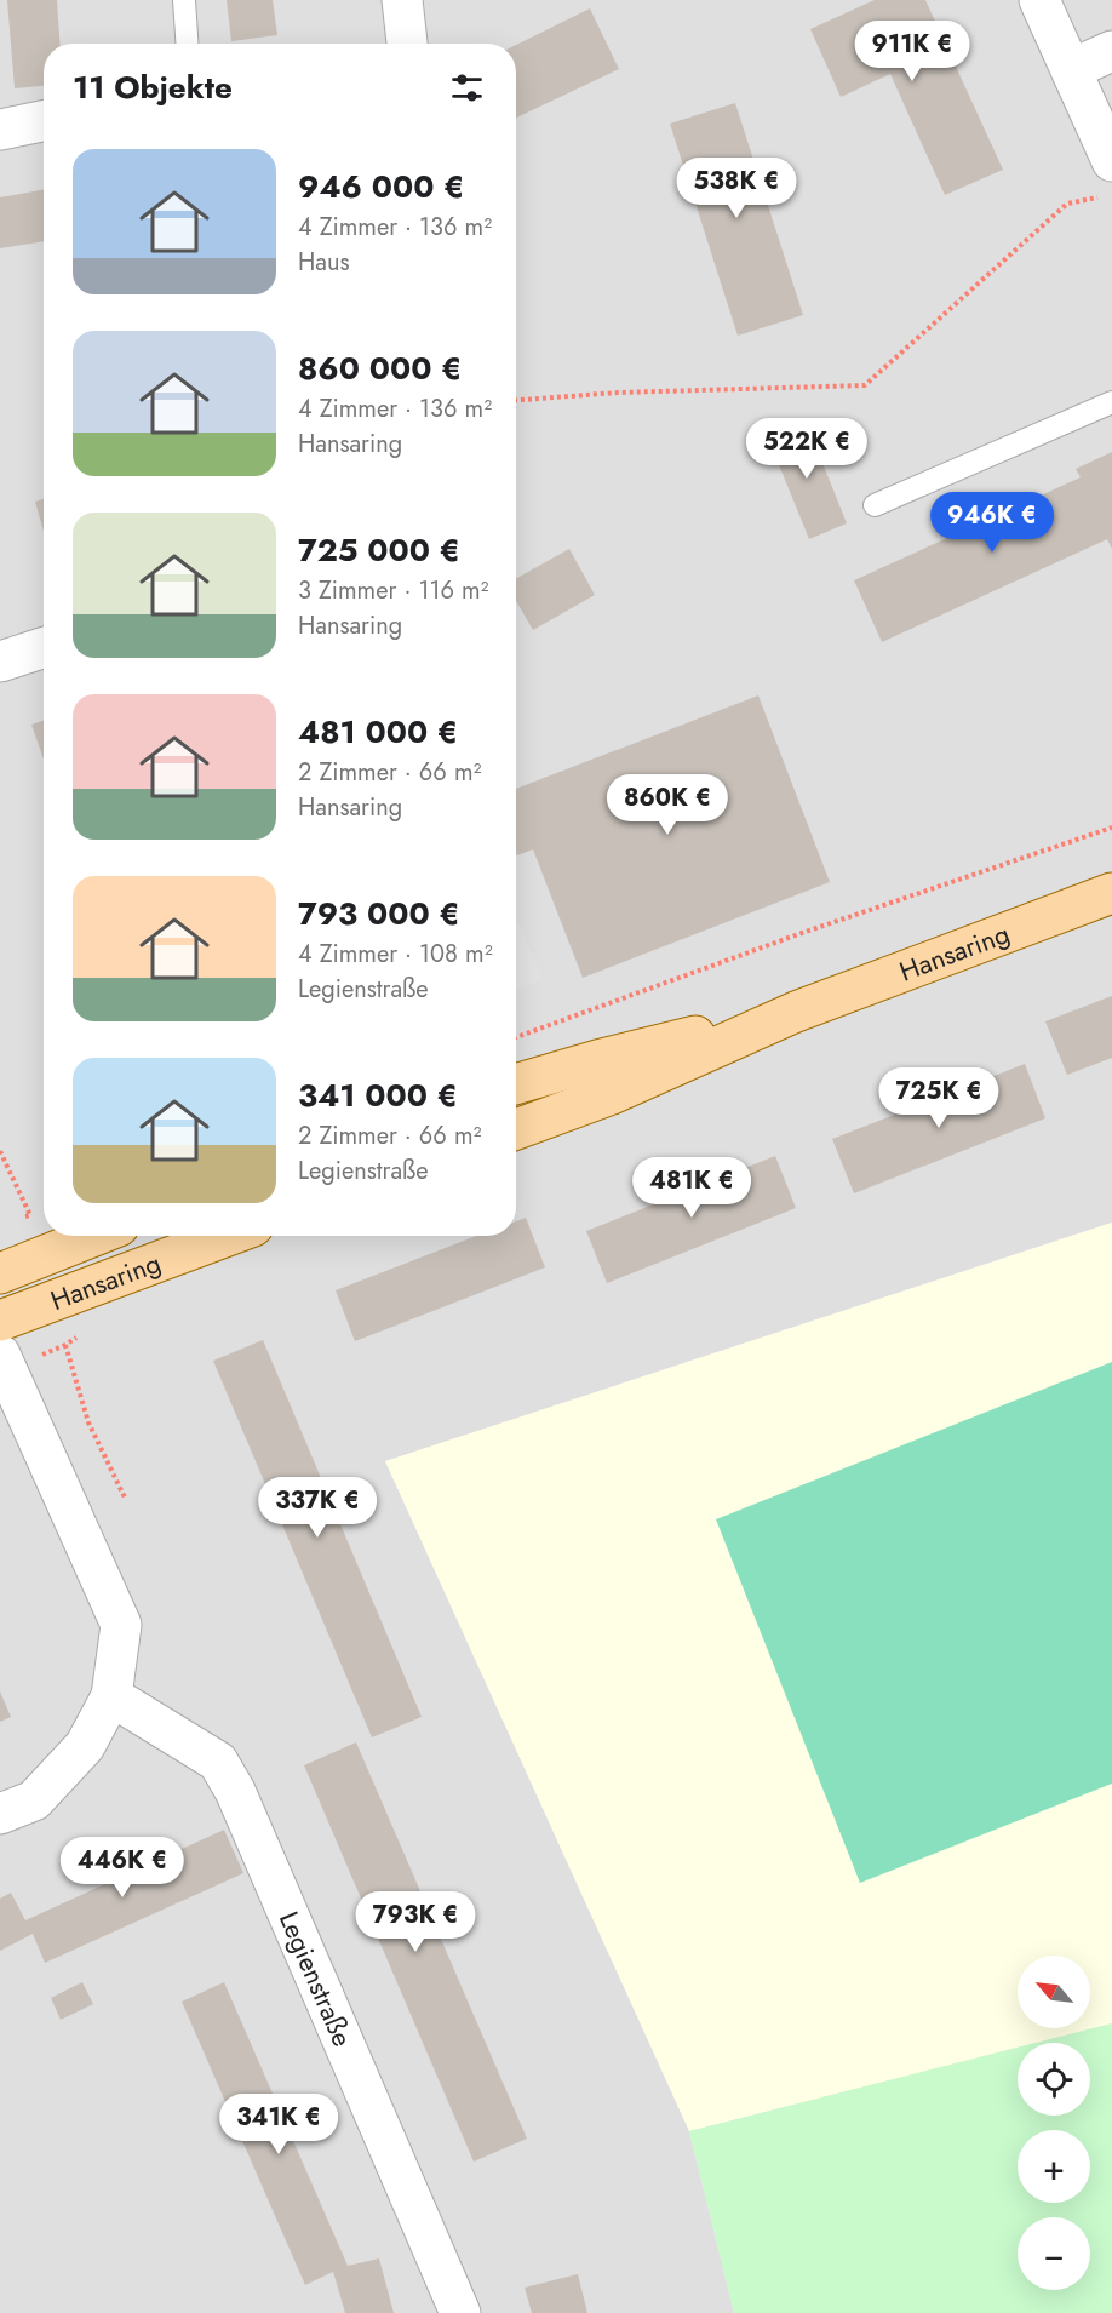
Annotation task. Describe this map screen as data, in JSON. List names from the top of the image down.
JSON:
{
  "streets": {
    "main road": ["Hansaring"],
    "street": ["Legienstraße"]
  },
  "north": "top left",
  "page": {
    "price": [
      "911K €",
      "538K €",
      "522K €",
      "946K €",
      "860K €",
      "725K €",
      "481K €",
      "337K €",
      "446K €",
      "793K €",
      "341K €"
    ],
    "heading": "11 Objekte",
    "list": [
      {
        "name": "946 000 €",
        "note": "4 Zimmer · 136 m² · Haus"
      },
      {
        "name": "860 000 €",
        "note": "4 Zimmer · 136 m² · Hansaring"
      },
      {
        "name": "725 000 €",
        "note": "3 Zimmer · 116 m² · Hansaring"
      },
      {
        "name": "481 000 €",
        "note": "2 Zimmer · 66 m² · Hansaring"
      },
      {
        "name": "793 000 €",
        "note": "4 Zimmer · 108 m² · Legienstraße"
      },
      {
        "name": "341 000 €",
        "note": "2 Zimmer · 66 m² · Legienstraße"
      }
    ],
    "map_buttons": ["+", "−"]
  }
}
